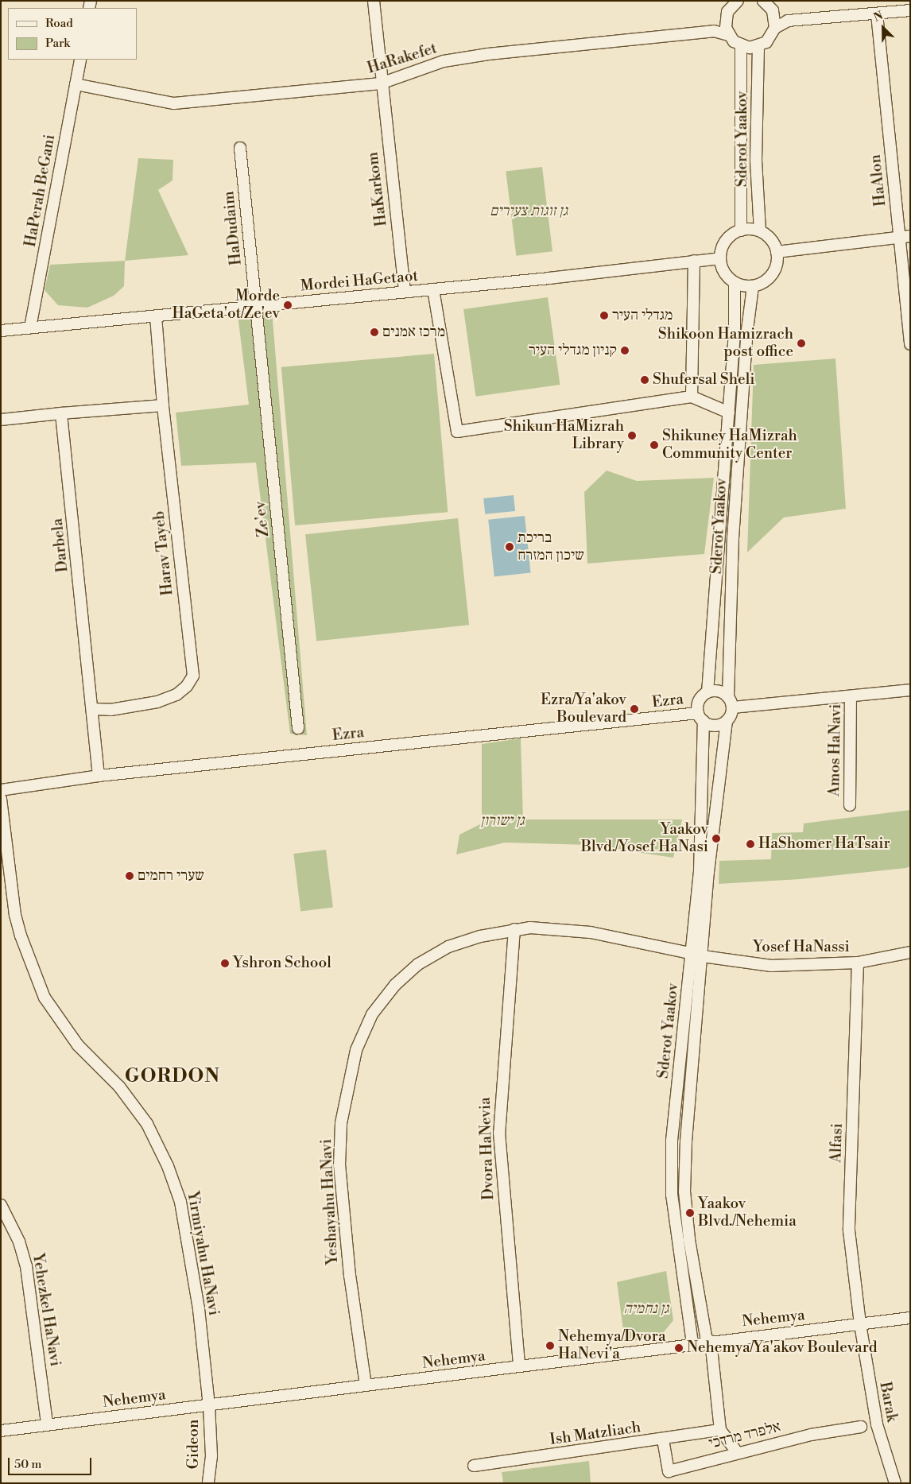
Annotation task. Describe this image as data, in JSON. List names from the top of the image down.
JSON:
{
  "streets": {
    "street": [
      "HaRakefet",
      "Sderot Yaakov",
      "HaAlon",
      "HaKarkom",
      "HaPerah BeGani",
      "HaDudaim",
      "Mordei HaGetaot",
      "Ze'ev",
      "Darbela",
      "Harav Tayeb",
      "Ezra",
      "Amos HaNavi",
      "Yosef HaNassi",
      "Alfasi",
      "Dvora HaNevia",
      "Yeshayahu HaNavi",
      "Yirmiyahu HaNavi",
      "Yehezkel HaNavi",
      "Nehemya",
      "Barak",
      "Ish Matzliach",
      "אלפרד מרדכי",
      "Gideon"
    ]
  },
  "crossings": [
    ["HaRakefet", "HaKarkom"],
    ["HaRakefet", "HaPerah BeGani"],
    ["Sderot Yaakov", "Mordei HaGetaot"],
    ["Sderot Yaakov", "Ezra"],
    ["Sderot Yaakov", "Yosef HaNassi"],
    ["Sderot Yaakov", "Yeshayahu HaNavi"],
    ["Sderot Yaakov", "Nehemya"],
    ["Sderot Yaakov", "Ish Matzliach"],
    ["HaKarkom", "Mordei HaGetaot"],
    ["HaPerah BeGani", "Mordei HaGetaot"],
    ["HaDudaim", "Mordei HaGetaot"],
    ["HaDudaim", "Ze'ev"],
    ["Mordei HaGetaot", "Ze'ev"],
    ["Mordei HaGetaot", "Harav Tayeb"],
    ["Darbela", "Harav Tayeb"],
    ["Darbela", "Ezra"],
    ["Yosef HaNassi", "Alfasi"],
    ["Yosef HaNassi", "Yeshayahu HaNavi"],
    ["Alfasi", "Nehemya"],
    ["Alfasi", "Barak"],
    ["Dvora HaNevia", "Yeshayahu HaNavi"],
    ["Dvora HaNevia", "Nehemya"],
    ["Yeshayahu HaNavi", "Nehemya"],
    ["Yirmiyahu HaNavi", "Nehemya"],
    ["Yirmiyahu HaNavi", "Gideon"],
    ["Yehezkel HaNavi", "Nehemya"],
    ["Nehemya", "Barak"],
    ["Nehemya", "Gideon"],
    ["Ish Matzliach", "אלפרד מרדכי"]
  ],
  "districts": ["GORDON"],
  "parks": ["גן זוגות צעירים", "גן ישורון", "גן נחמיה"],
  "places": [
    "Morde HaGeta'ot/Ze'ev",
    "מגדלי העיר",
    "מרכז אמנים",
    "Shikoon Hamizrach post office",
    "קניון מגדלי העיר",
    "Shufersal Sheli",
    "Shikun HaMizrah Library",
    "Shikuney HaMizrah Community Center",
    "בריכת שיכון המזרח",
    "Ezra/Ya'akov Boulevard",
    "Yaakov Blvd./Yosef HaNasi",
    "HaShomer HaTsair",
    "שערי רחמים",
    "Yshron School",
    "Yaakov Blvd./Nehemia",
    "Nehemya/Dvora HaNevi'a",
    "Nehemya/Ya'akov Boulevard"
  ],
  "legend": ["Road", "Park"],
  "scale_bar": "50 m",
  "north": "top left"
}
